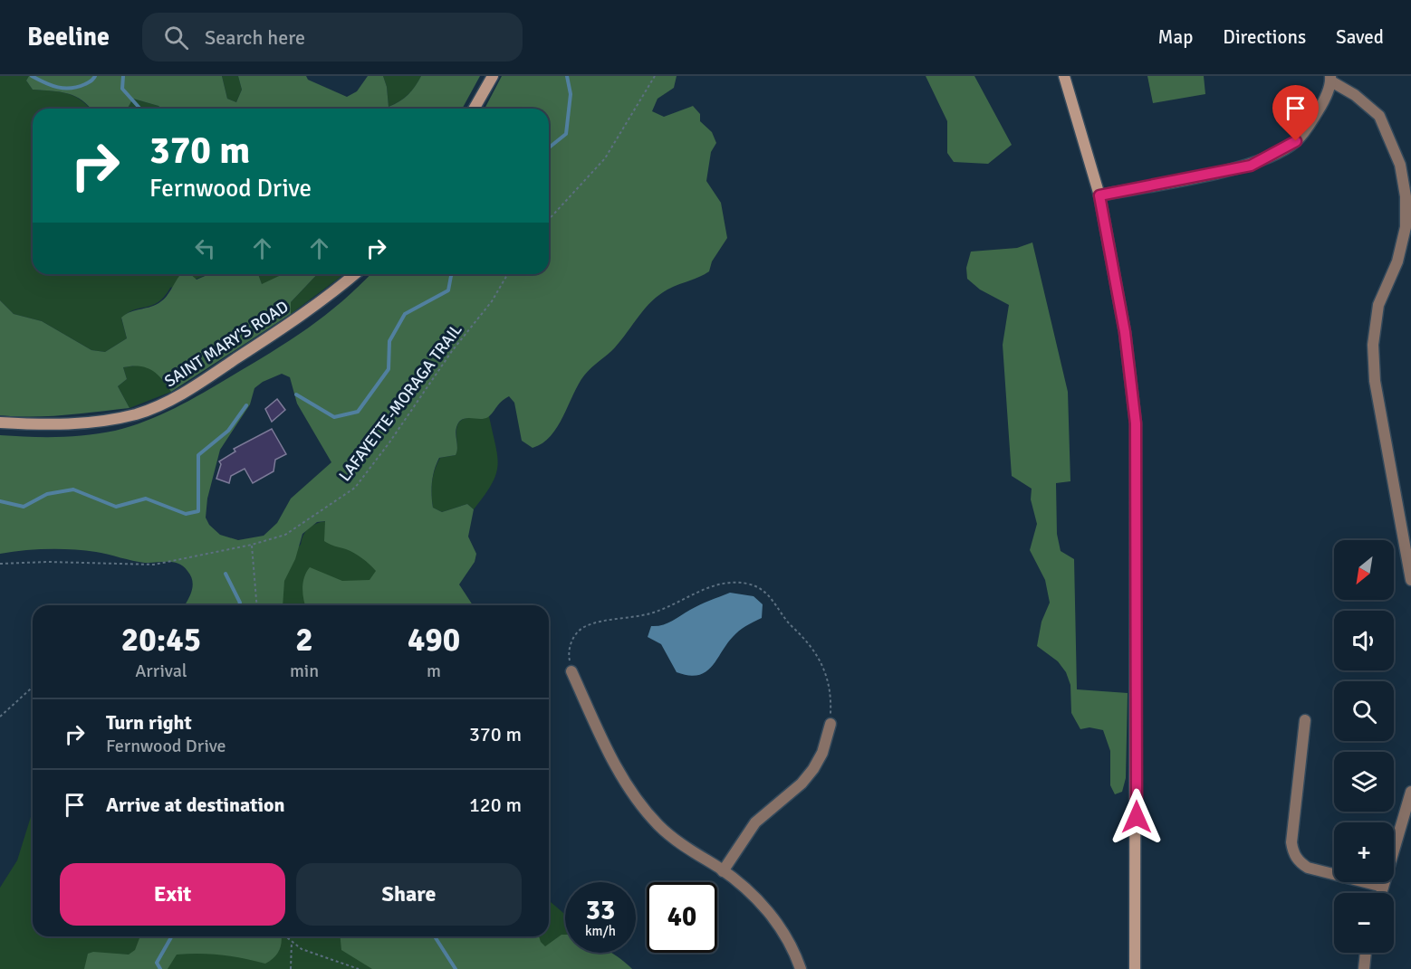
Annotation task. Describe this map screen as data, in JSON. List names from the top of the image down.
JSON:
{
  "streets": {
    "street": ["SAINT MARY'S ROAD"],
    "path": ["LAFAYETTE-MORAGA TRAIL"]
  },
  "north": "bottom left",
  "page": {
    "header": "Beeline",
    "search": "Search here",
    "nav": ["Map", "Directions", "Saved"],
    "turn": ["370 m", "Fernwood Drive"],
    "map_buttons": ["+", "−"],
    "eta": [
      "20:45",
      "Arrival",
      "2",
      "min",
      "490",
      "m"
    ],
    "list": [
      {
        "name": "Turn right",
        "note": "Fernwood Drive",
        "value": "370 m"
      },
      {
        "name": "Arrive at destination",
        "value": "120 m"
      }
    ],
    "buttons": ["Exit", "Share"],
    "speed": "33 km/h",
    "limit": "40"
  }
}
